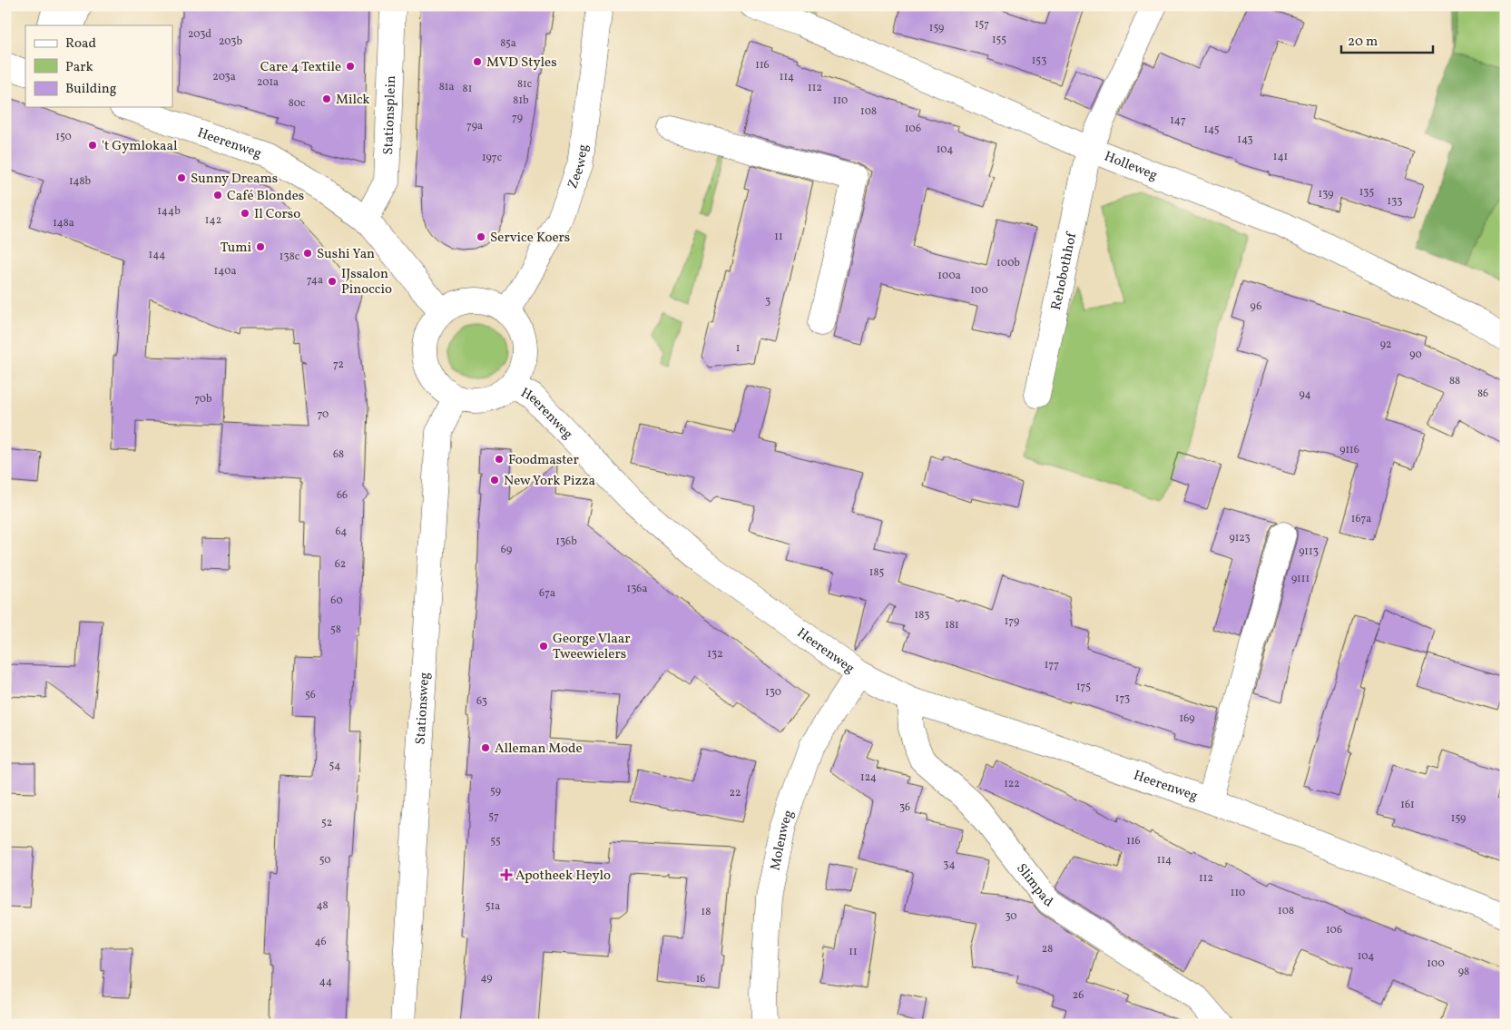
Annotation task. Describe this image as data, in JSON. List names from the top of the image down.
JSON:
{
  "streets": {
    "street": [
      "Stationsplein",
      "Heerenweg",
      "Holleweg",
      "Zeeweg",
      "Rehobothhof",
      "Stationsweg",
      "Molenweg",
      "Slimpad"
    ]
  },
  "crossings": [
    ["Stationsplein", "Heerenweg"],
    ["Heerenweg", "Zeeweg"],
    ["Heerenweg", "Stationsweg"],
    ["Heerenweg", "Molenweg"],
    ["Heerenweg", "Slimpad"],
    ["Holleweg", "Rehobothhof"],
    ["Zeeweg", "Stationsweg"]
  ],
  "places": {
    "other": [
      "MVD Styles",
      "Care 4 Textile",
      "Milck",
      "'t Gymlokaal",
      "Sunny Dreams",
      "Café Blondes",
      "Il Corso",
      "Service Koers",
      "Tumi",
      "Sushi Yan",
      "IJssalon Pinoccio",
      "Foodmaster",
      "New York Pizza",
      "George Vlaar Tweewielers",
      "Alleman Mode"
    ],
    "health": ["Apotheek Heylo"]
  },
  "house_numbers": [
    "157",
    "159",
    "203d",
    "155",
    "203b",
    "85a",
    "153",
    "116",
    "203a",
    "114",
    "201a",
    "81c",
    "81a",
    "112",
    "81",
    "81b",
    "110",
    "80c",
    "108",
    "79",
    "147",
    "79a",
    "106",
    "145",
    "150",
    "143",
    "104",
    "141",
    "197c",
    "148b",
    "135",
    "139",
    "133",
    "144b",
    "142",
    "148a",
    "11",
    "144",
    "138c",
    "100b",
    "140a",
    "100a",
    "74a",
    "100",
    "3",
    "96",
    "92",
    "1",
    "90",
    "72",
    "88",
    "86",
    "94",
    "70b",
    "70",
    "9116",
    "68",
    "66",
    "167a",
    "64",
    "9123",
    "136b",
    "69",
    "9113",
    "62",
    "185",
    "9111",
    "136a",
    "67a",
    "60",
    "183",
    "179",
    "181",
    "58",
    "132",
    "177",
    "175",
    "130",
    "56",
    "173",
    "63",
    "169",
    "54",
    "124",
    "122",
    "59",
    "22",
    "161",
    "36",
    "57",
    "159",
    "52",
    "55",
    "116",
    "50",
    "114",
    "34",
    "112",
    "110",
    "48",
    "51a",
    "108",
    "18",
    "30",
    "106",
    "46",
    "28",
    "11",
    "104",
    "100",
    "98",
    "49",
    "16",
    "44",
    "26"
  ],
  "legend": ["Road", "Park", "Building"],
  "scale_bar": "20 m"
}
